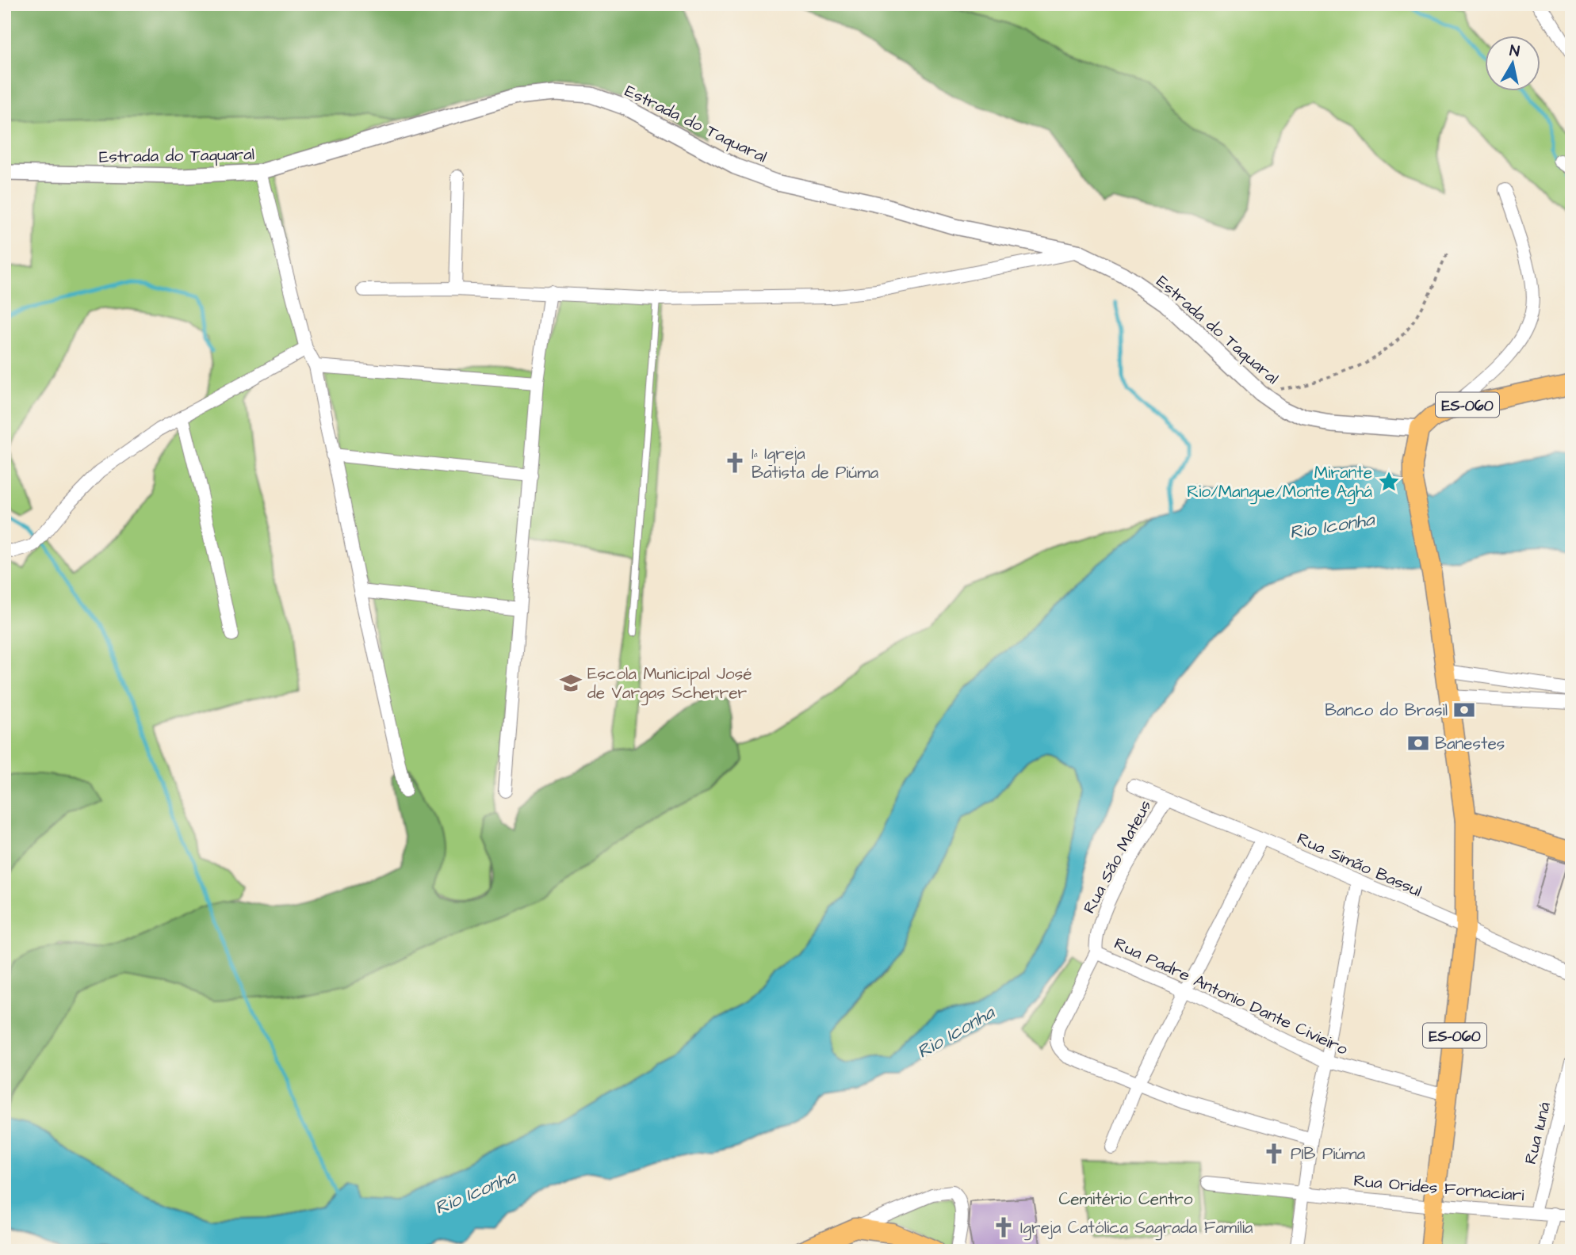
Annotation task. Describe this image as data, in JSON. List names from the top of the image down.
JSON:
{
  "streets": {
    "main road": ["ES-060"],
    "street": [
      "Estrada do Taquaral",
      "Rua São Mateus",
      "Rua Simão Bassul",
      "Rua Padre Antonio Dante Civieiro",
      "Rua Iuná",
      "Rua Orides Fornaciari"
    ]
  },
  "crossings": [
    ["Estrada do Taquaral", "ES-060"],
    ["ES-060", "Rua Simão Bassul"],
    ["ES-060", "Rua Padre Antonio Dante Civieiro"],
    ["ES-060", "Rua Orides Fornaciari"],
    ["Rua São Mateus", "Rua Simão Bassul"],
    ["Rua São Mateus", "Rua Padre Antonio Dante Civieiro"],
    ["Rua Iuná", "Rua Orides Fornaciari"]
  ],
  "water": ["Rio Iconha"],
  "parks": ["Cemitério Centro"],
  "places": {
    "church": ["1ª Igreja Batista de Piúma", "PIB Piúma", "Igreja Católica Sagrada Família"],
    "place": ["Mirante Rio/Mangue/Monte Aghá"],
    "school or university": ["Escola Municipal José de Vargas Scherrer"],
    "bank": ["Banco do Brasil", "Banestes"]
  },
  "north": "top"
}
